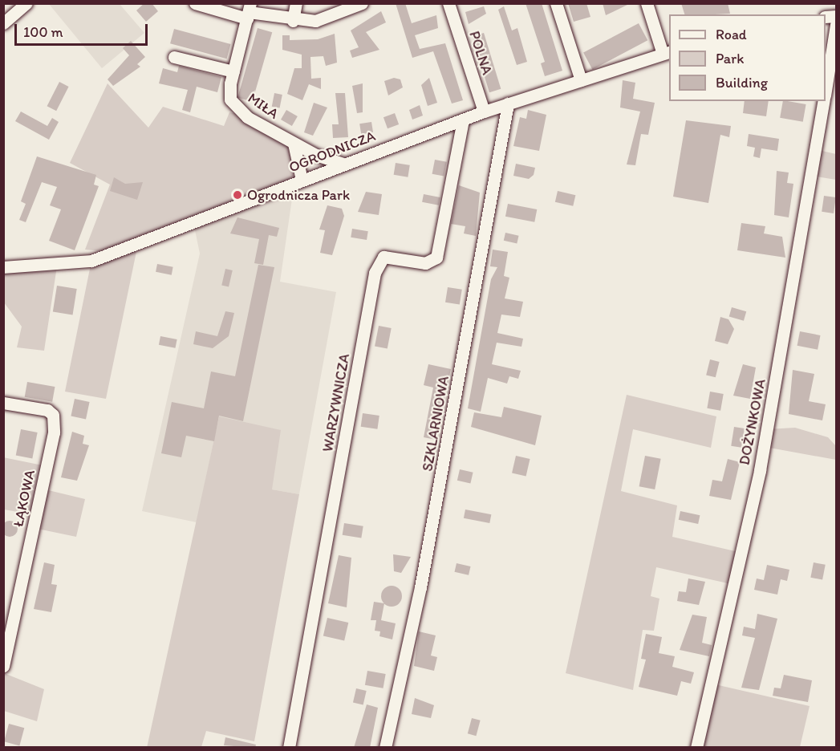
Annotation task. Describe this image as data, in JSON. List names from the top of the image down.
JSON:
{
  "streets": {
    "street": [
      "POLNA",
      "MIŁA",
      "OGRODNICZA",
      "WARZYWNICZA",
      "DOŻYNKOWA",
      "SZKLARNIOWA",
      "ŁĄKOWA"
    ]
  },
  "crossings": [
    ["POLNA", "OGRODNICZA"],
    ["MIŁA", "OGRODNICZA"],
    ["OGRODNICZA", "WARZYWNICZA"],
    ["OGRODNICZA", "SZKLARNIOWA"]
  ],
  "places": ["Ogrodnicza Park"],
  "legend": ["Road", "Park", "Building"],
  "scale_bar": "100 m"
}
